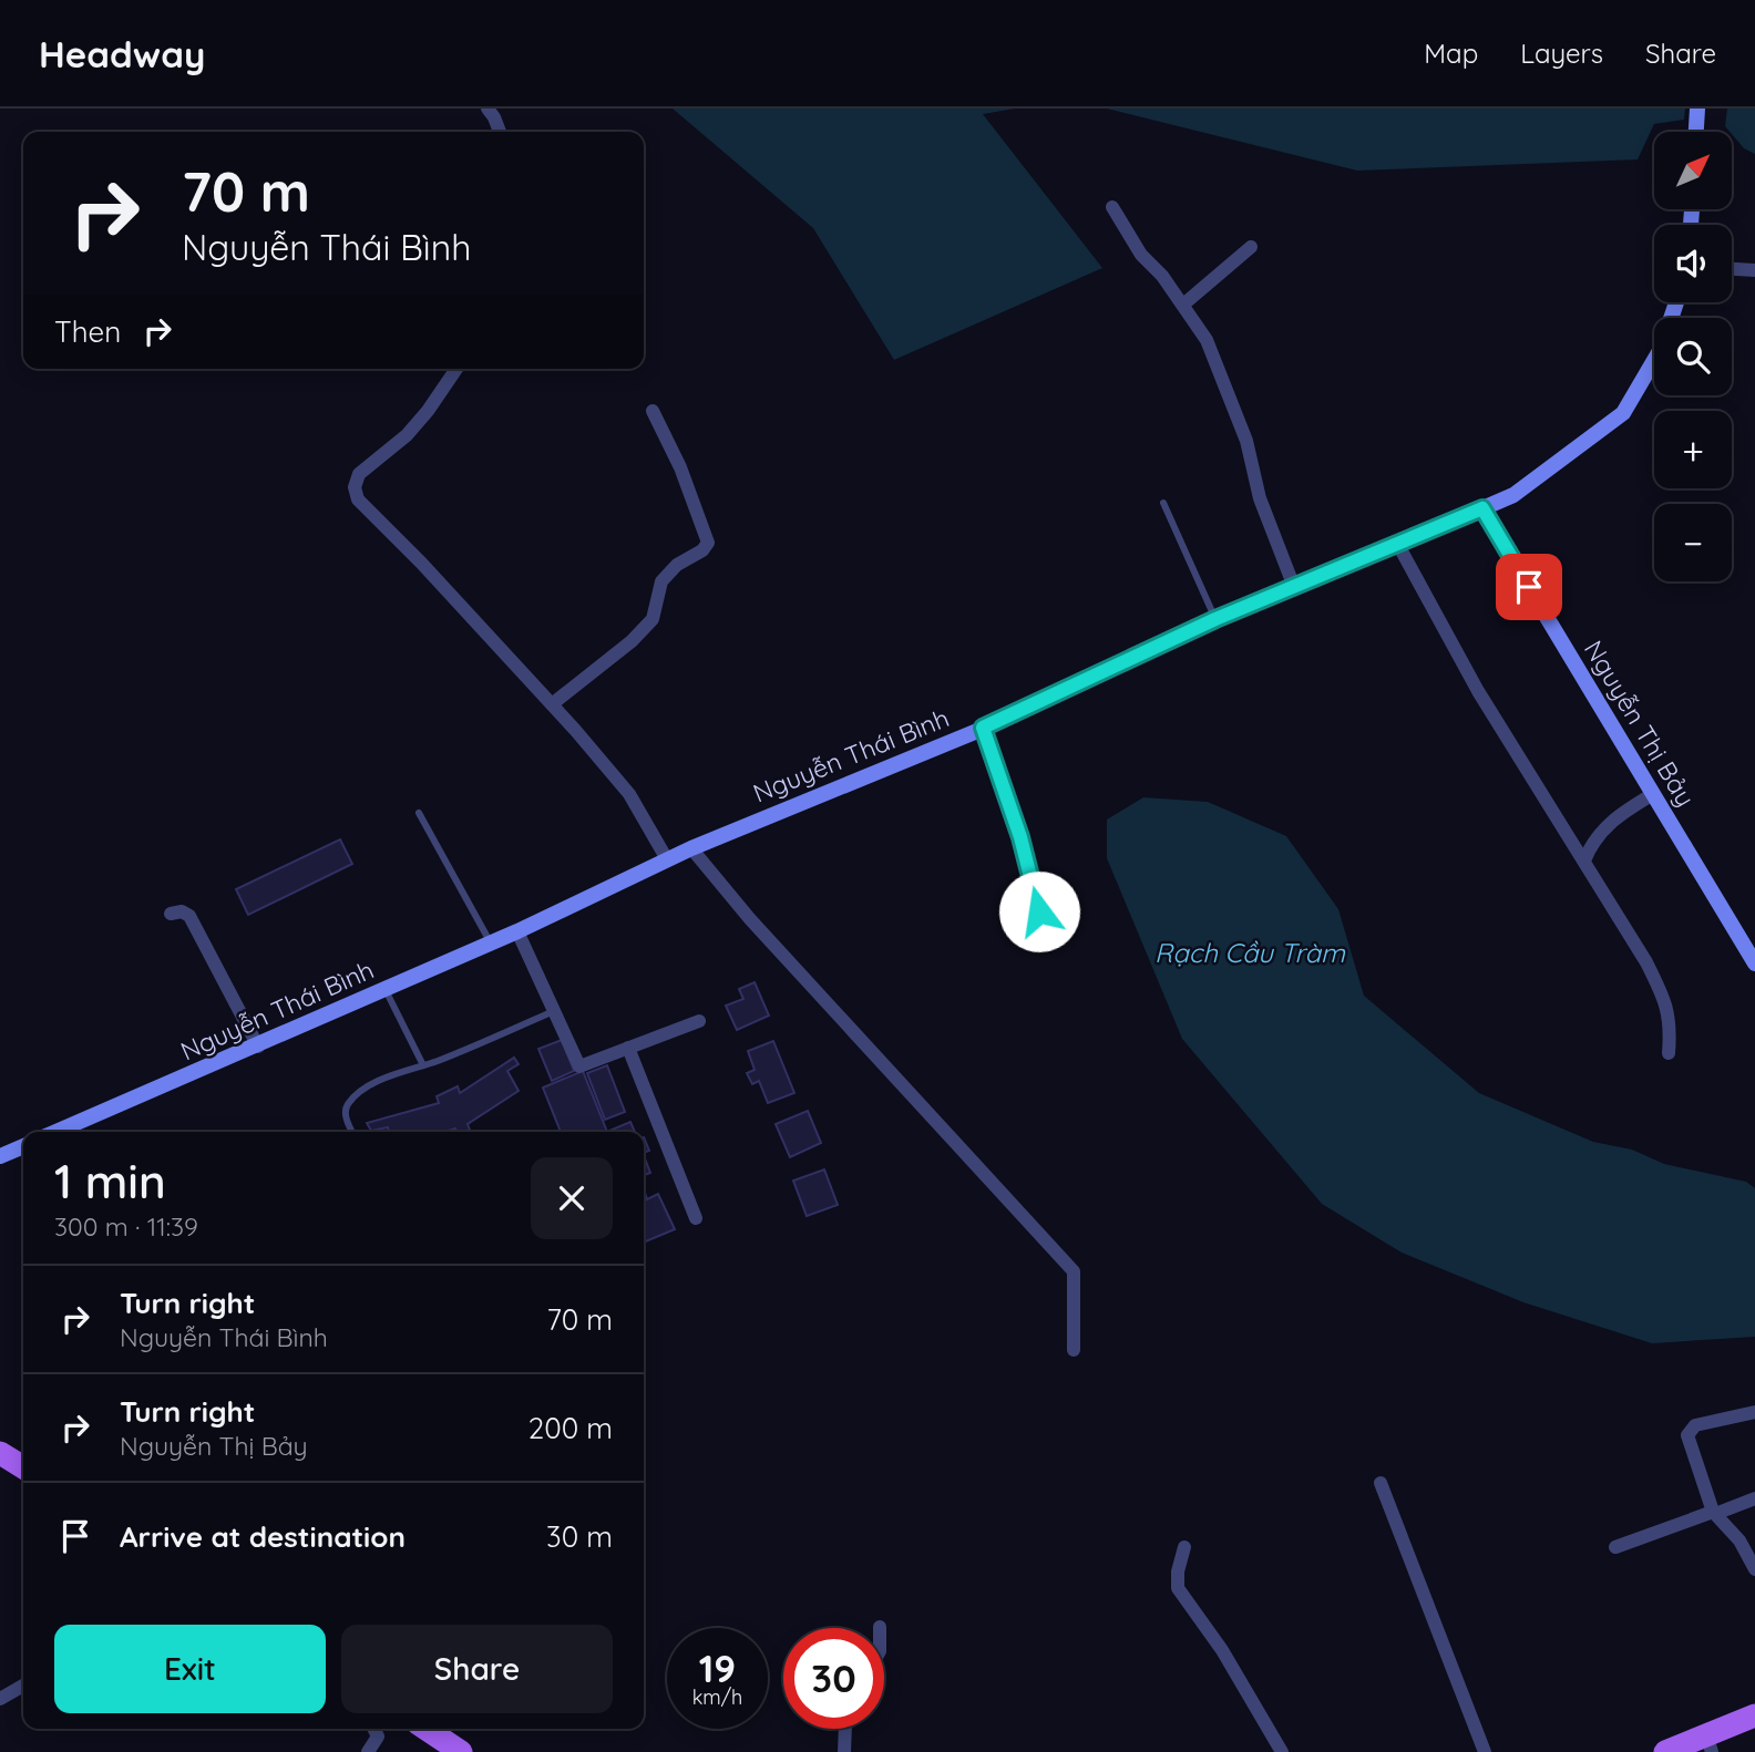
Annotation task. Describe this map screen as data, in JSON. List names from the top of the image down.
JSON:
{
  "streets": {
    "street": ["Nguyễn Thị Bảy", "Nguyễn Thái Bình"]
  },
  "crossings": [
    ["Nguyễn Thị Bảy", "Nguyễn Thái Bình"]
  ],
  "water": ["Rạch Cầu Tràm"],
  "north": "top right",
  "page": {
    "header": "Headway",
    "nav": ["Map", "Layers", "Share"],
    "map_buttons": ["+", "−"],
    "turn": ["70 m", "Nguyễn Thái Bình"],
    "then": "Then",
    "heading": ["1 min", "300 m · 11:39"],
    "list": [
      {
        "name": "Turn right",
        "note": "Nguyễn Thái Bình",
        "value": "70 m"
      },
      {
        "name": "Turn right",
        "note": "Nguyễn Thị Bảy",
        "value": "200 m"
      },
      {
        "name": "Arrive at destination",
        "value": "30 m"
      }
    ],
    "buttons": ["Exit", "Share"],
    "speed": "19 km/h",
    "limit": "30"
  }
}
